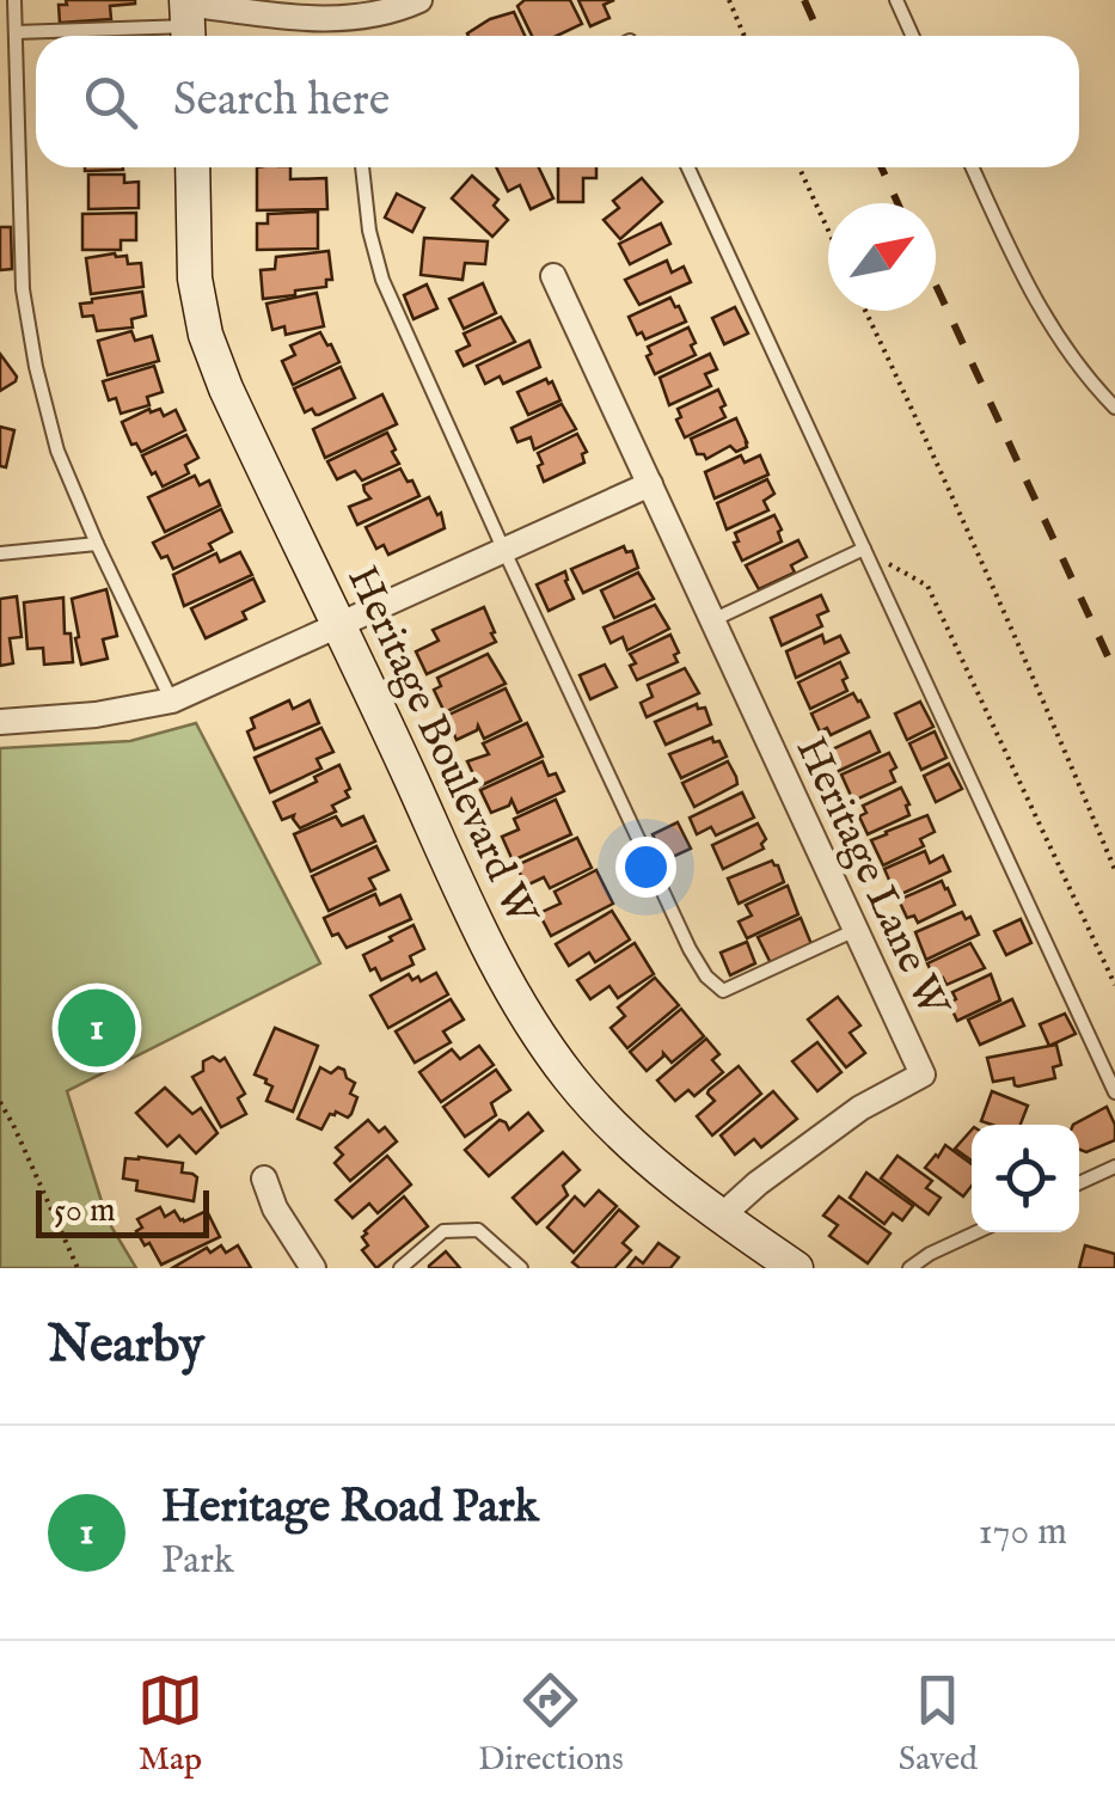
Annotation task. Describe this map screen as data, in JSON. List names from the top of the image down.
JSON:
{
  "streets": {
    "street": ["Heritage Boulevard W", "Heritage Lane W"]
  },
  "crossings": [
    ["Heritage Boulevard W", "Heritage Lane W"]
  ],
  "scale_bar": "50 m",
  "north": "top right",
  "page": {
    "search": "Search here",
    "pins": "1",
    "scale": "50 m",
    "heading": "Nearby",
    "list": [
      {
        "mark": "1",
        "name": "Heritage Road Park",
        "note": "Park",
        "value": "170 m"
      }
    ],
    "nav": ["Map", "Directions", "Saved"]
  }
}
